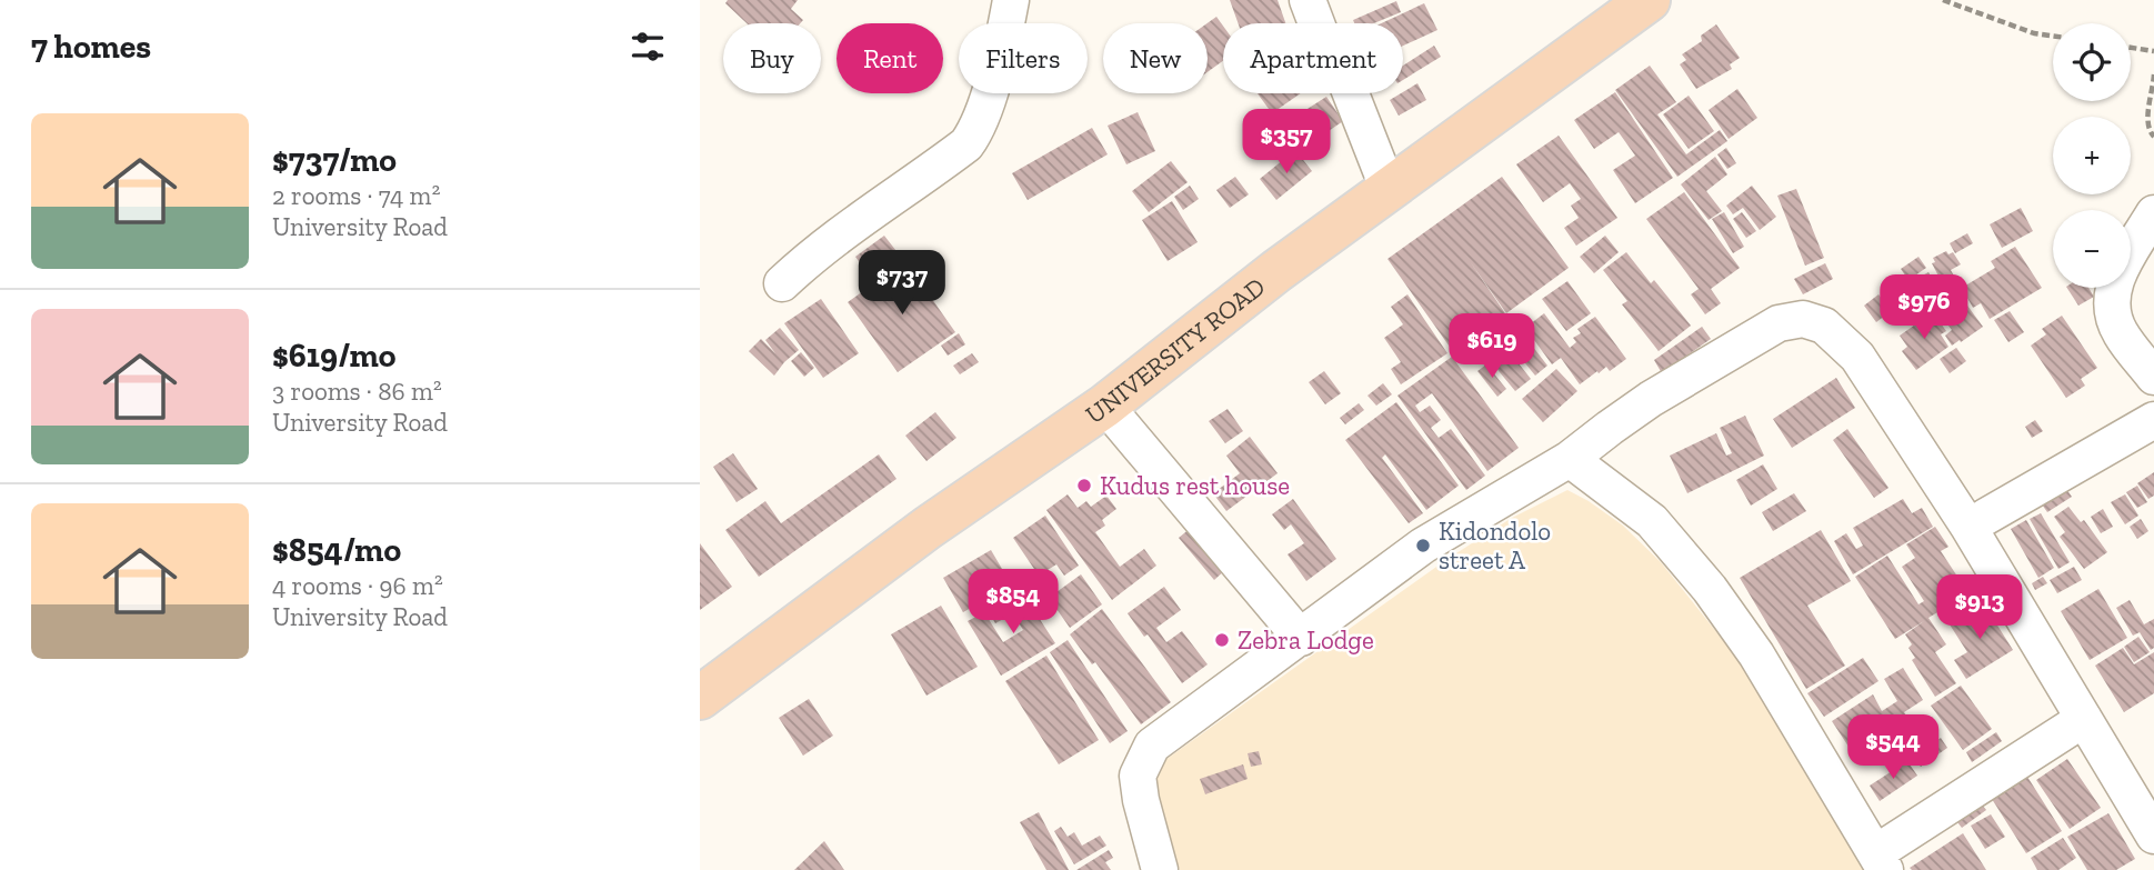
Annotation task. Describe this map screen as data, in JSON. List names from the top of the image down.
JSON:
{
  "streets": {
    "main road": ["UNIVERSITY ROAD"]
  },
  "places": ["Kudus rest house", "Kidondolo street A", "Zebra Lodge"],
  "page": {
    "heading": "7 homes",
    "map_buttons": ["+", "−"],
    "chip": [
      "Buy",
      "Rent",
      "Filters",
      "New",
      "Apartment"
    ],
    "list": [
      {
        "name": "$737/mo",
        "note": "2 rooms · 74 m² · University Road"
      },
      {
        "name": "$619/mo",
        "note": "3 rooms · 86 m² · University Road"
      },
      {
        "name": "$854/mo",
        "note": "4 rooms · 96 m² · University Road"
      }
    ],
    "price": [
      "$357",
      "$737",
      "$976",
      "$619",
      "$854",
      "$913",
      "$544"
    ]
  }
}
